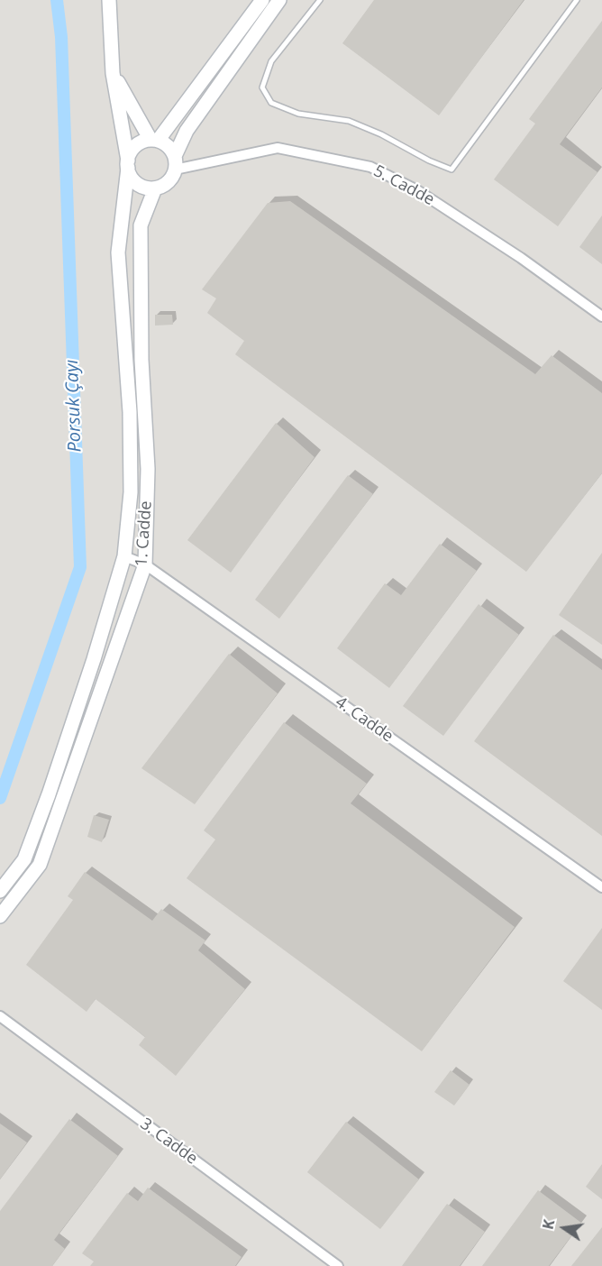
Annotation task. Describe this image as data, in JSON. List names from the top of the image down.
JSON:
{
  "streets": {
    "street": [
      "5. Cadde",
      "1. Cadde",
      "4. Cadde",
      "3. Cadde"
    ]
  },
  "crossings": [
    ["5. Cadde", "1. Cadde"],
    ["1. Cadde", "4. Cadde"]
  ],
  "water": ["Porsuk Çayı"],
  "north": "left"
}
